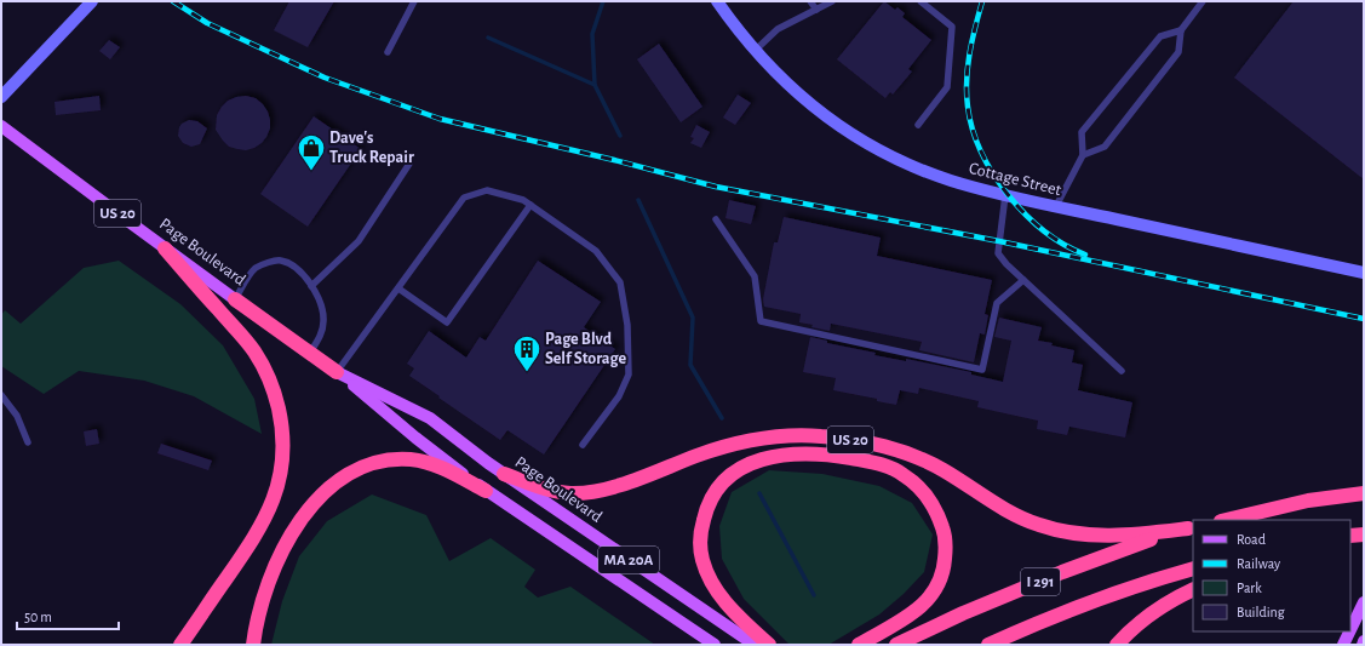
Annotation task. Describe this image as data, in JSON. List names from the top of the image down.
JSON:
{
  "streets": {
    "highway": ["US 20", "Page Boulevard", "I 291"],
    "main road": ["Cottage Street", "MA 20A"]
  },
  "crossings": [
    ["US 20", "Page Boulevard"],
    ["US 20", "I 291"]
  ],
  "places": {
    "shop": ["Dave's Truck Repair"],
    "building": ["Page Blvd Self Storage"]
  },
  "legend": [
    "Road",
    "Railway",
    "Park",
    "Building"
  ],
  "scale_bar": "50 m"
}
